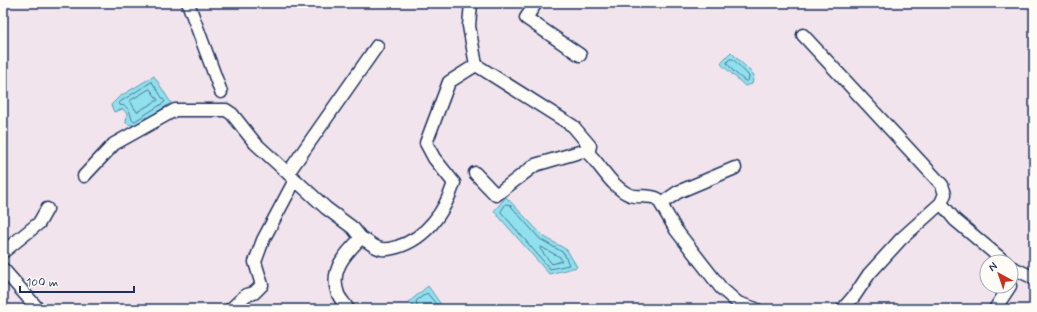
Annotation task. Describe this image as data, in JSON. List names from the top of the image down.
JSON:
{
  "scale_bar": "100 m",
  "north": "top left"
}
